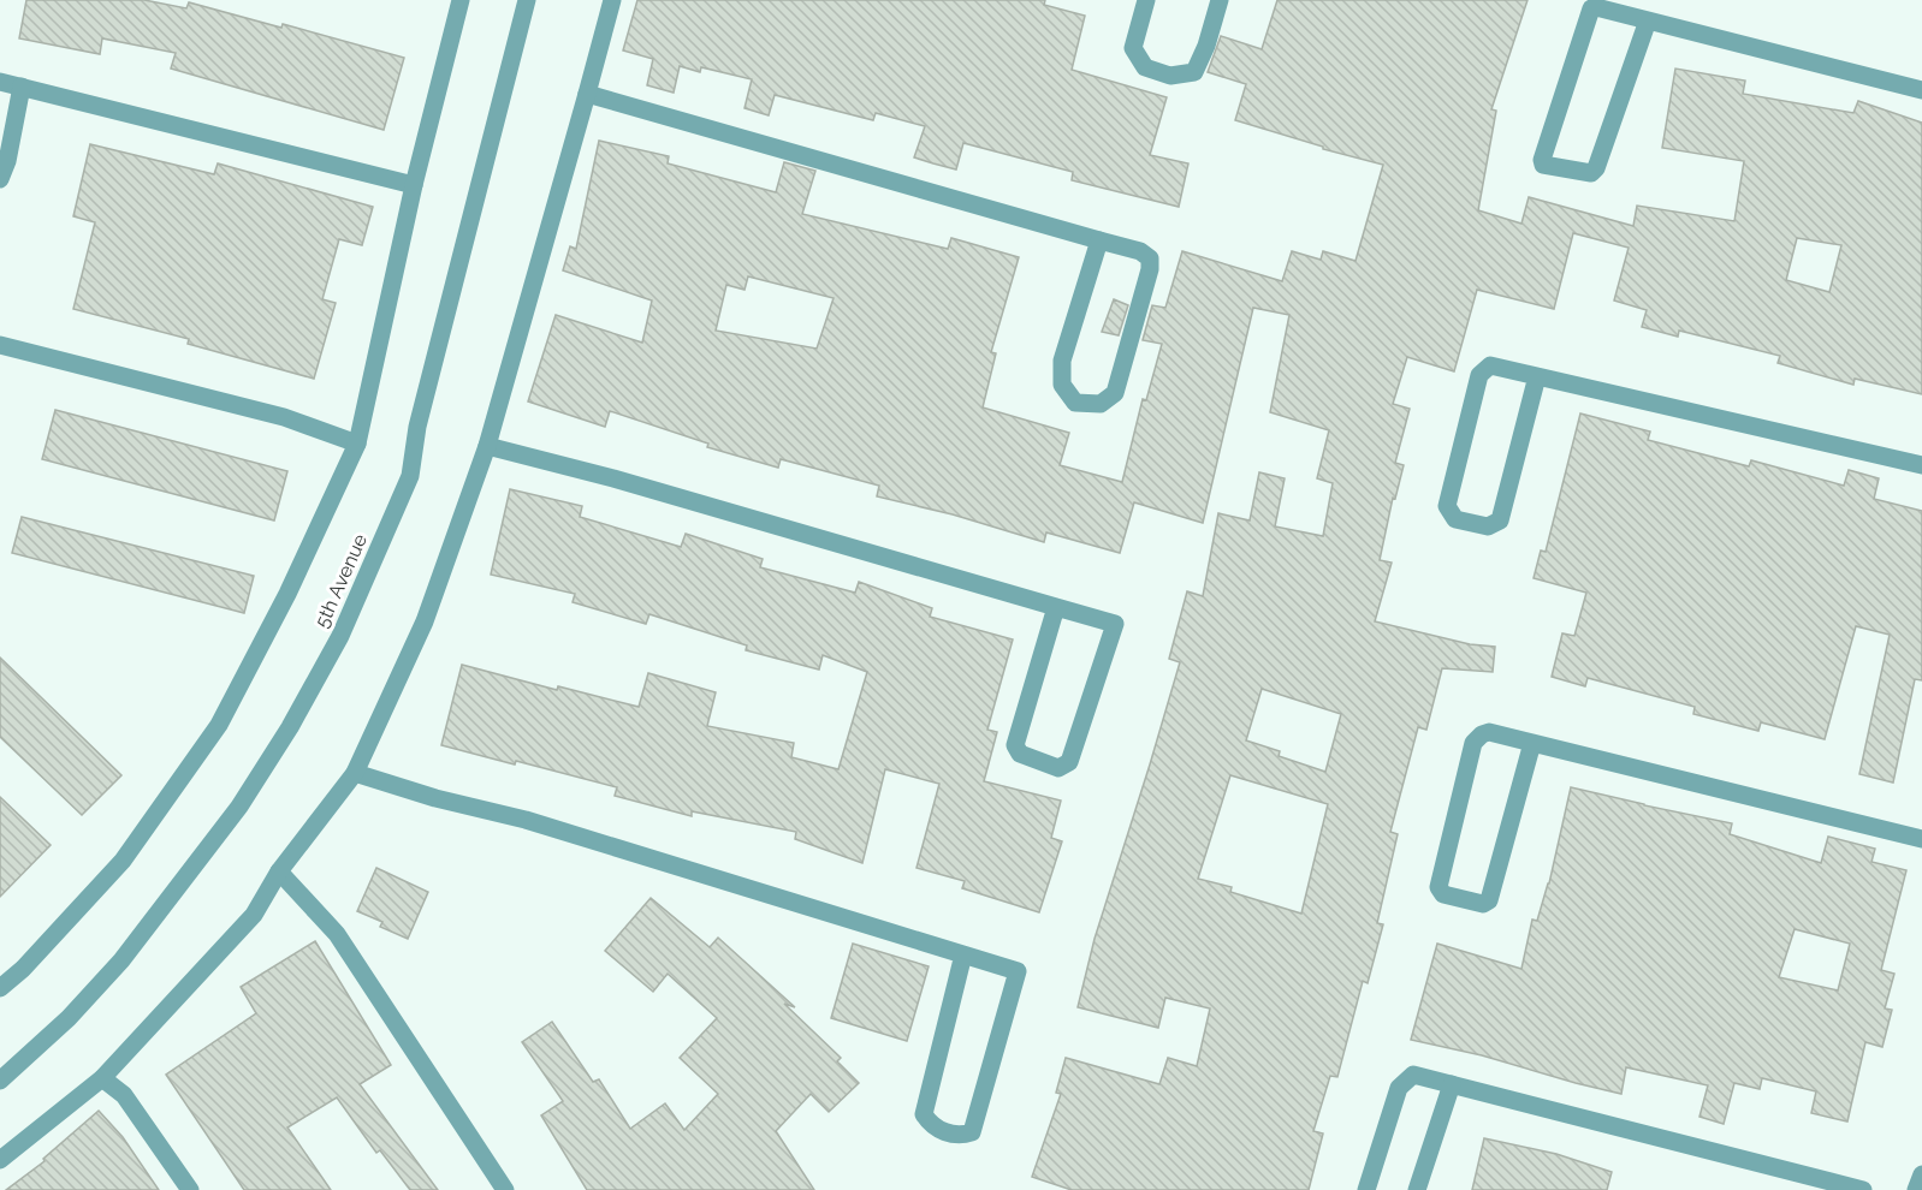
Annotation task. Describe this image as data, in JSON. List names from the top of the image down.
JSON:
{
  "streets": {
    "street": ["5th Avenue"]
  }
}
